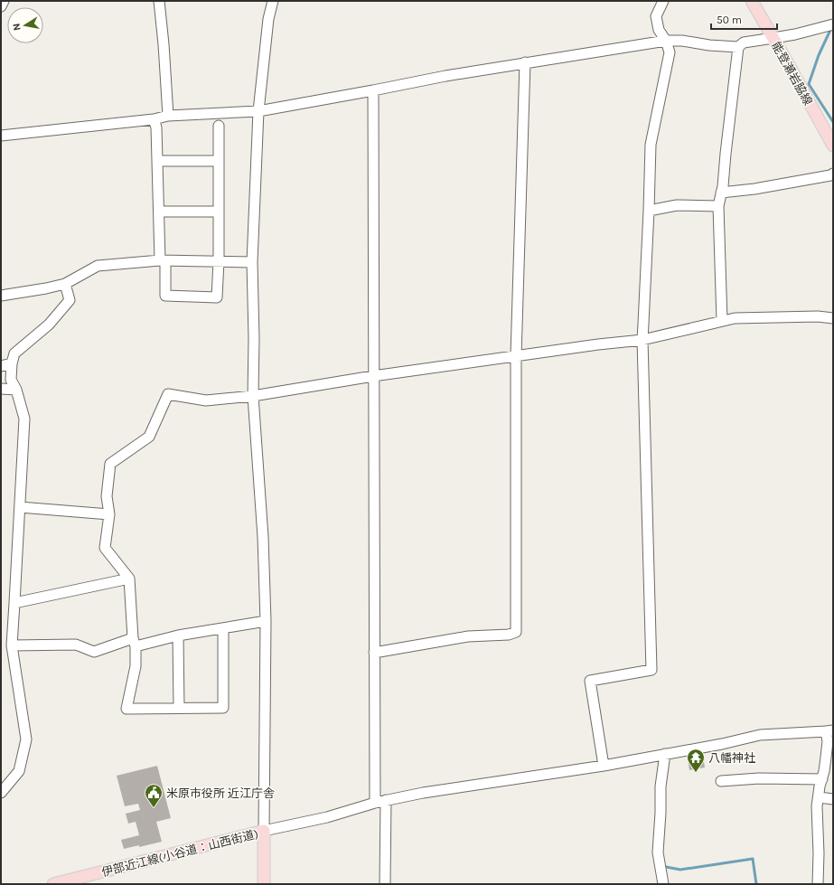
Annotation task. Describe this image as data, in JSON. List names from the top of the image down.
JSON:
{
  "streets": {
    "main road": ["能登瀬岩脇線", "伊部近江線(小谷道：山西街道)"]
  },
  "places": {
    "temple": ["八幡神社"],
    "public building": ["米原市役所 近江庁舎"]
  },
  "scale_bar": "50 m",
  "north": "left"
}
